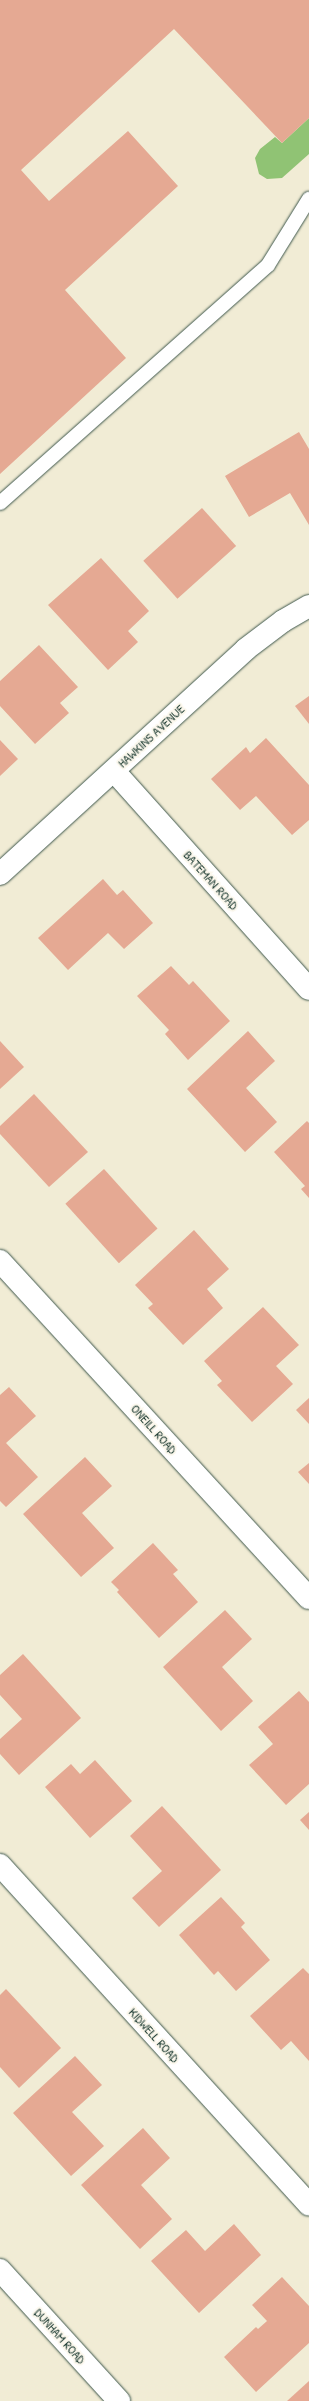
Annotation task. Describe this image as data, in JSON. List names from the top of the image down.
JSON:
{
  "streets": {
    "street": [
      "HAWKINS AVENUE",
      "BATEMAN ROAD",
      "ONEILL ROAD",
      "KIDWELL ROAD",
      "DUNHAM ROAD"
    ]
  },
  "crossings": [
    ["HAWKINS AVENUE", "BATEMAN ROAD"]
  ]
}
